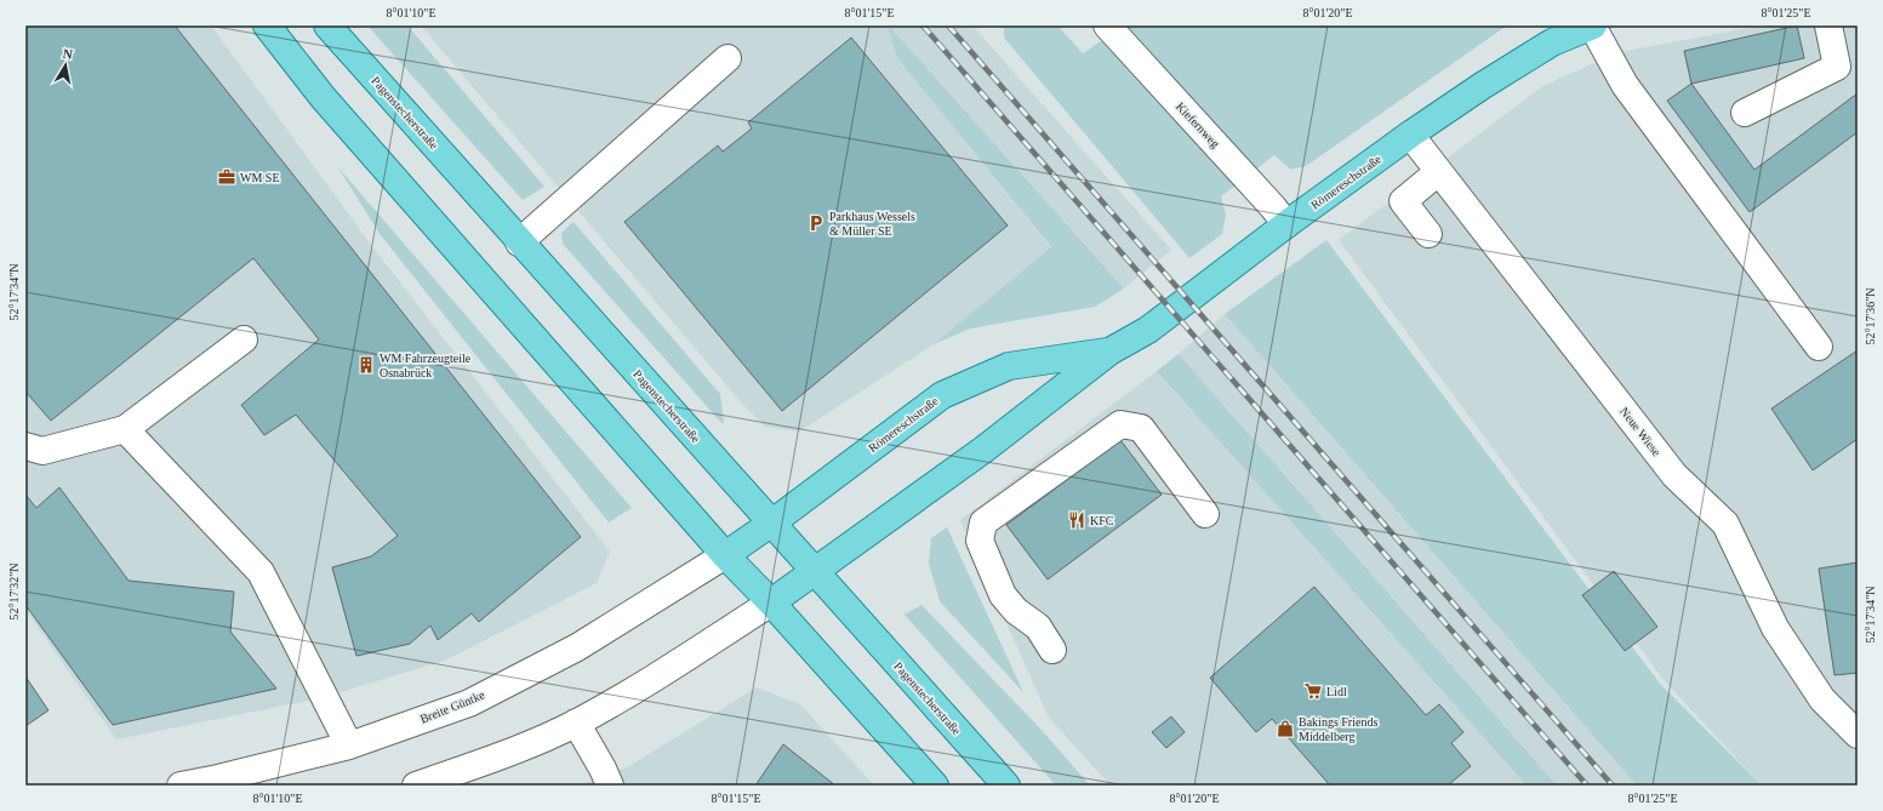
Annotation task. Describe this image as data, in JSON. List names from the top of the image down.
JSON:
{
  "streets": {
    "main road": ["Pagenstecherstraße", "Römereschstraße"],
    "street": ["Kiefernweg", "Neue Wiese", "Breite Güntke"]
  },
  "crossings": [
    ["Pagenstecherstraße", "Römereschstraße"],
    ["Kiefernweg", "Römereschstraße"],
    ["Römereschstraße", "Neue Wiese"],
    ["Römereschstraße", "Breite Güntke"]
  ],
  "places": {
    "office": ["WM SE"],
    "parking": ["Parkhaus Wessels & Müller SE"],
    "building": ["WM Fahrzeugteile Osnabrück"],
    "restaurant": ["KFC"],
    "supermarket": ["Lidl"],
    "shop": ["Bakings Friends Middelberg"]
  },
  "north": "top",
  "coordinates": [
    "8°01'10\"E",
    "8°01'15\"E",
    "8°01'20\"E",
    "8°01'25\"E",
    "52°17'34\"N",
    "52°17'36\"N",
    "52°17'32\"N"
  ]
}
